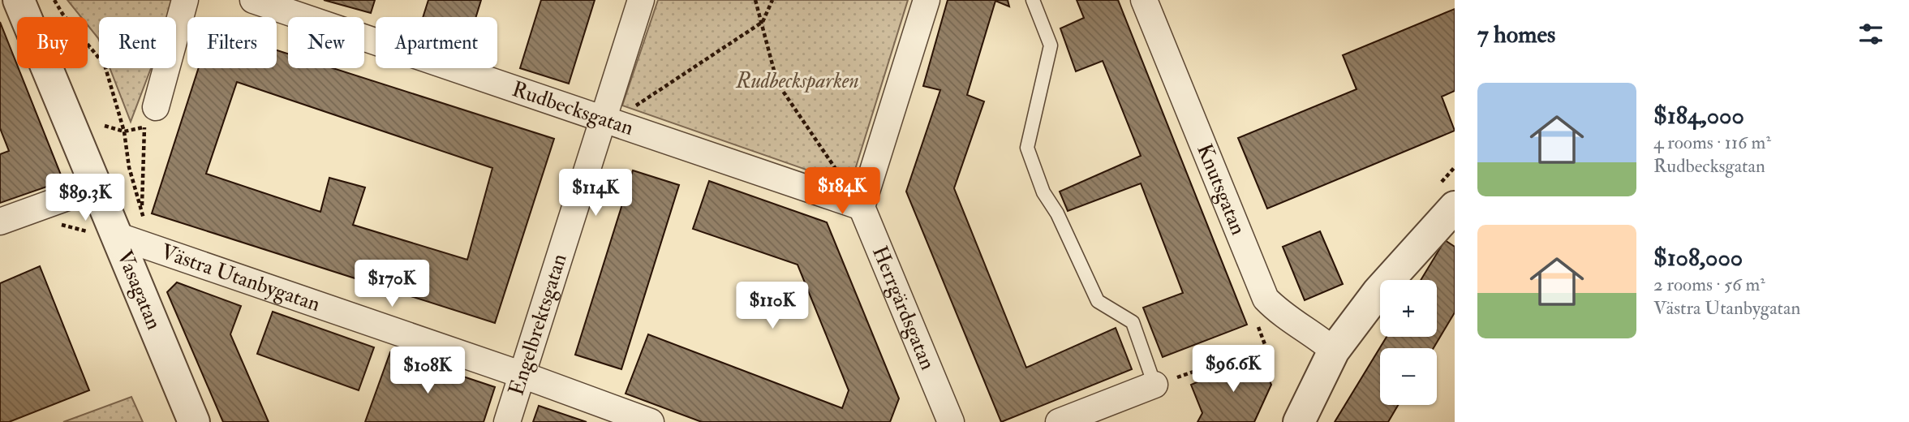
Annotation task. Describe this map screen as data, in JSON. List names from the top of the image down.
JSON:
{
  "streets": {
    "street": [
      "Rudbecksgatan",
      "Knutsgatan",
      "Västra Utanbygatan",
      "Vasagatan",
      "Herrgärdsgatan",
      "Engelbrektsgatan"
    ]
  },
  "crossings": [
    ["Rudbecksgatan", "Herrgärdsgatan"],
    ["Rudbecksgatan", "Engelbrektsgatan"],
    ["Västra Utanbygatan", "Vasagatan"],
    ["Västra Utanbygatan", "Engelbrektsgatan"]
  ],
  "parks": ["Rudbecksparken"],
  "page": {
    "heading": "7 homes",
    "chip": [
      "Buy",
      "Rent",
      "Filters",
      "New",
      "Apartment"
    ],
    "list": [
      {
        "name": "$184,000",
        "note": "4 rooms · 116 m² · Rudbecksgatan"
      },
      {
        "name": "$108,000",
        "note": "2 rooms · 56 m² · Västra Utanbygatan"
      }
    ],
    "price": [
      "$184K",
      "$114K",
      "$89.3K",
      "$170K",
      "$110K",
      "$96.6K",
      "$108K"
    ],
    "map_buttons": ["+", "−"]
  }
}
